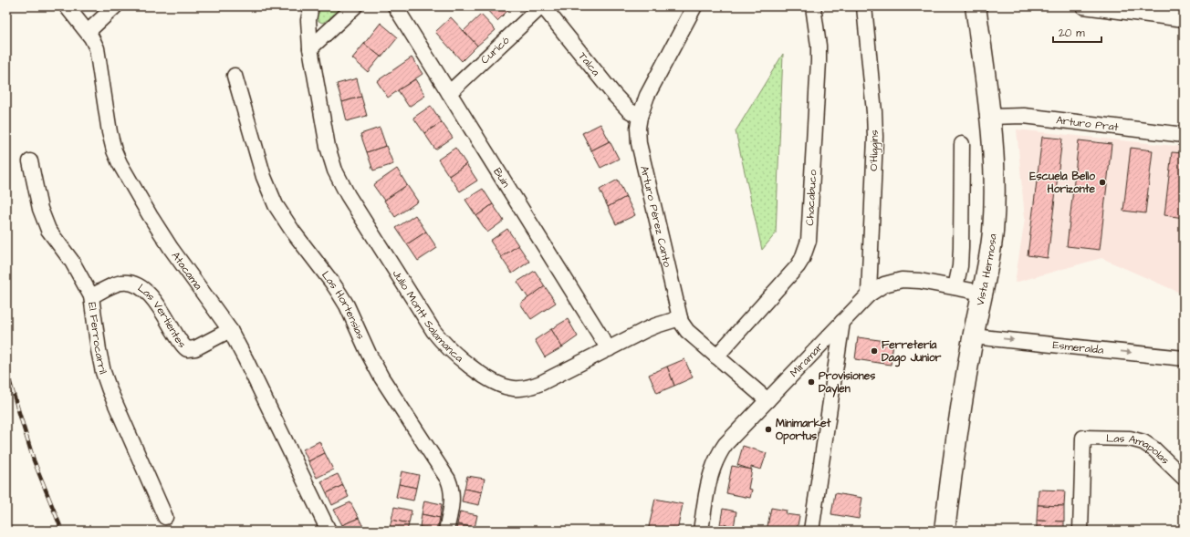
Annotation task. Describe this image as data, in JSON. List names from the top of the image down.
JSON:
{
  "streets": {
    "main road": ["Vista Hermosa"],
    "street": [
      "Curicó",
      "Talca",
      "Arturo Prat",
      "O'Higgins",
      "Buin",
      "Chacabuco",
      "Arturo Pérez Canto",
      "Atacama",
      "Las Hortensias",
      "Julio Montt Salamanca",
      "Las Vertientes",
      "El Ferrocarril",
      "Esmeralda",
      "Miramar",
      "Las Amapolas"
    ]
  },
  "crossings": [
    ["Curicó", "Talca"],
    ["Curicó", "Buin"],
    ["Talca", "Arturo Pérez Canto"],
    ["Arturo Prat", "Vista Hermosa"],
    ["O'Higgins", "Miramar"],
    ["Buin", "Julio Montt Salamanca"],
    ["Chacabuco", "Arturo Pérez Canto"],
    ["Arturo Pérez Canto", "Julio Montt Salamanca"],
    ["Arturo Pérez Canto", "Miramar"],
    ["Vista Hermosa", "Esmeralda"],
    ["Vista Hermosa", "Miramar"],
    ["Atacama", "Las Vertientes"],
    ["Las Vertientes", "El Ferrocarril"]
  ],
  "one_way": ["Esmeralda"],
  "places": [
    "Escuela Bello Horizonte",
    "Ferretería Dago Junior",
    "Provisiones Daylen",
    "Minimarket Oportus"
  ],
  "scale_bar": "20 m"
}
